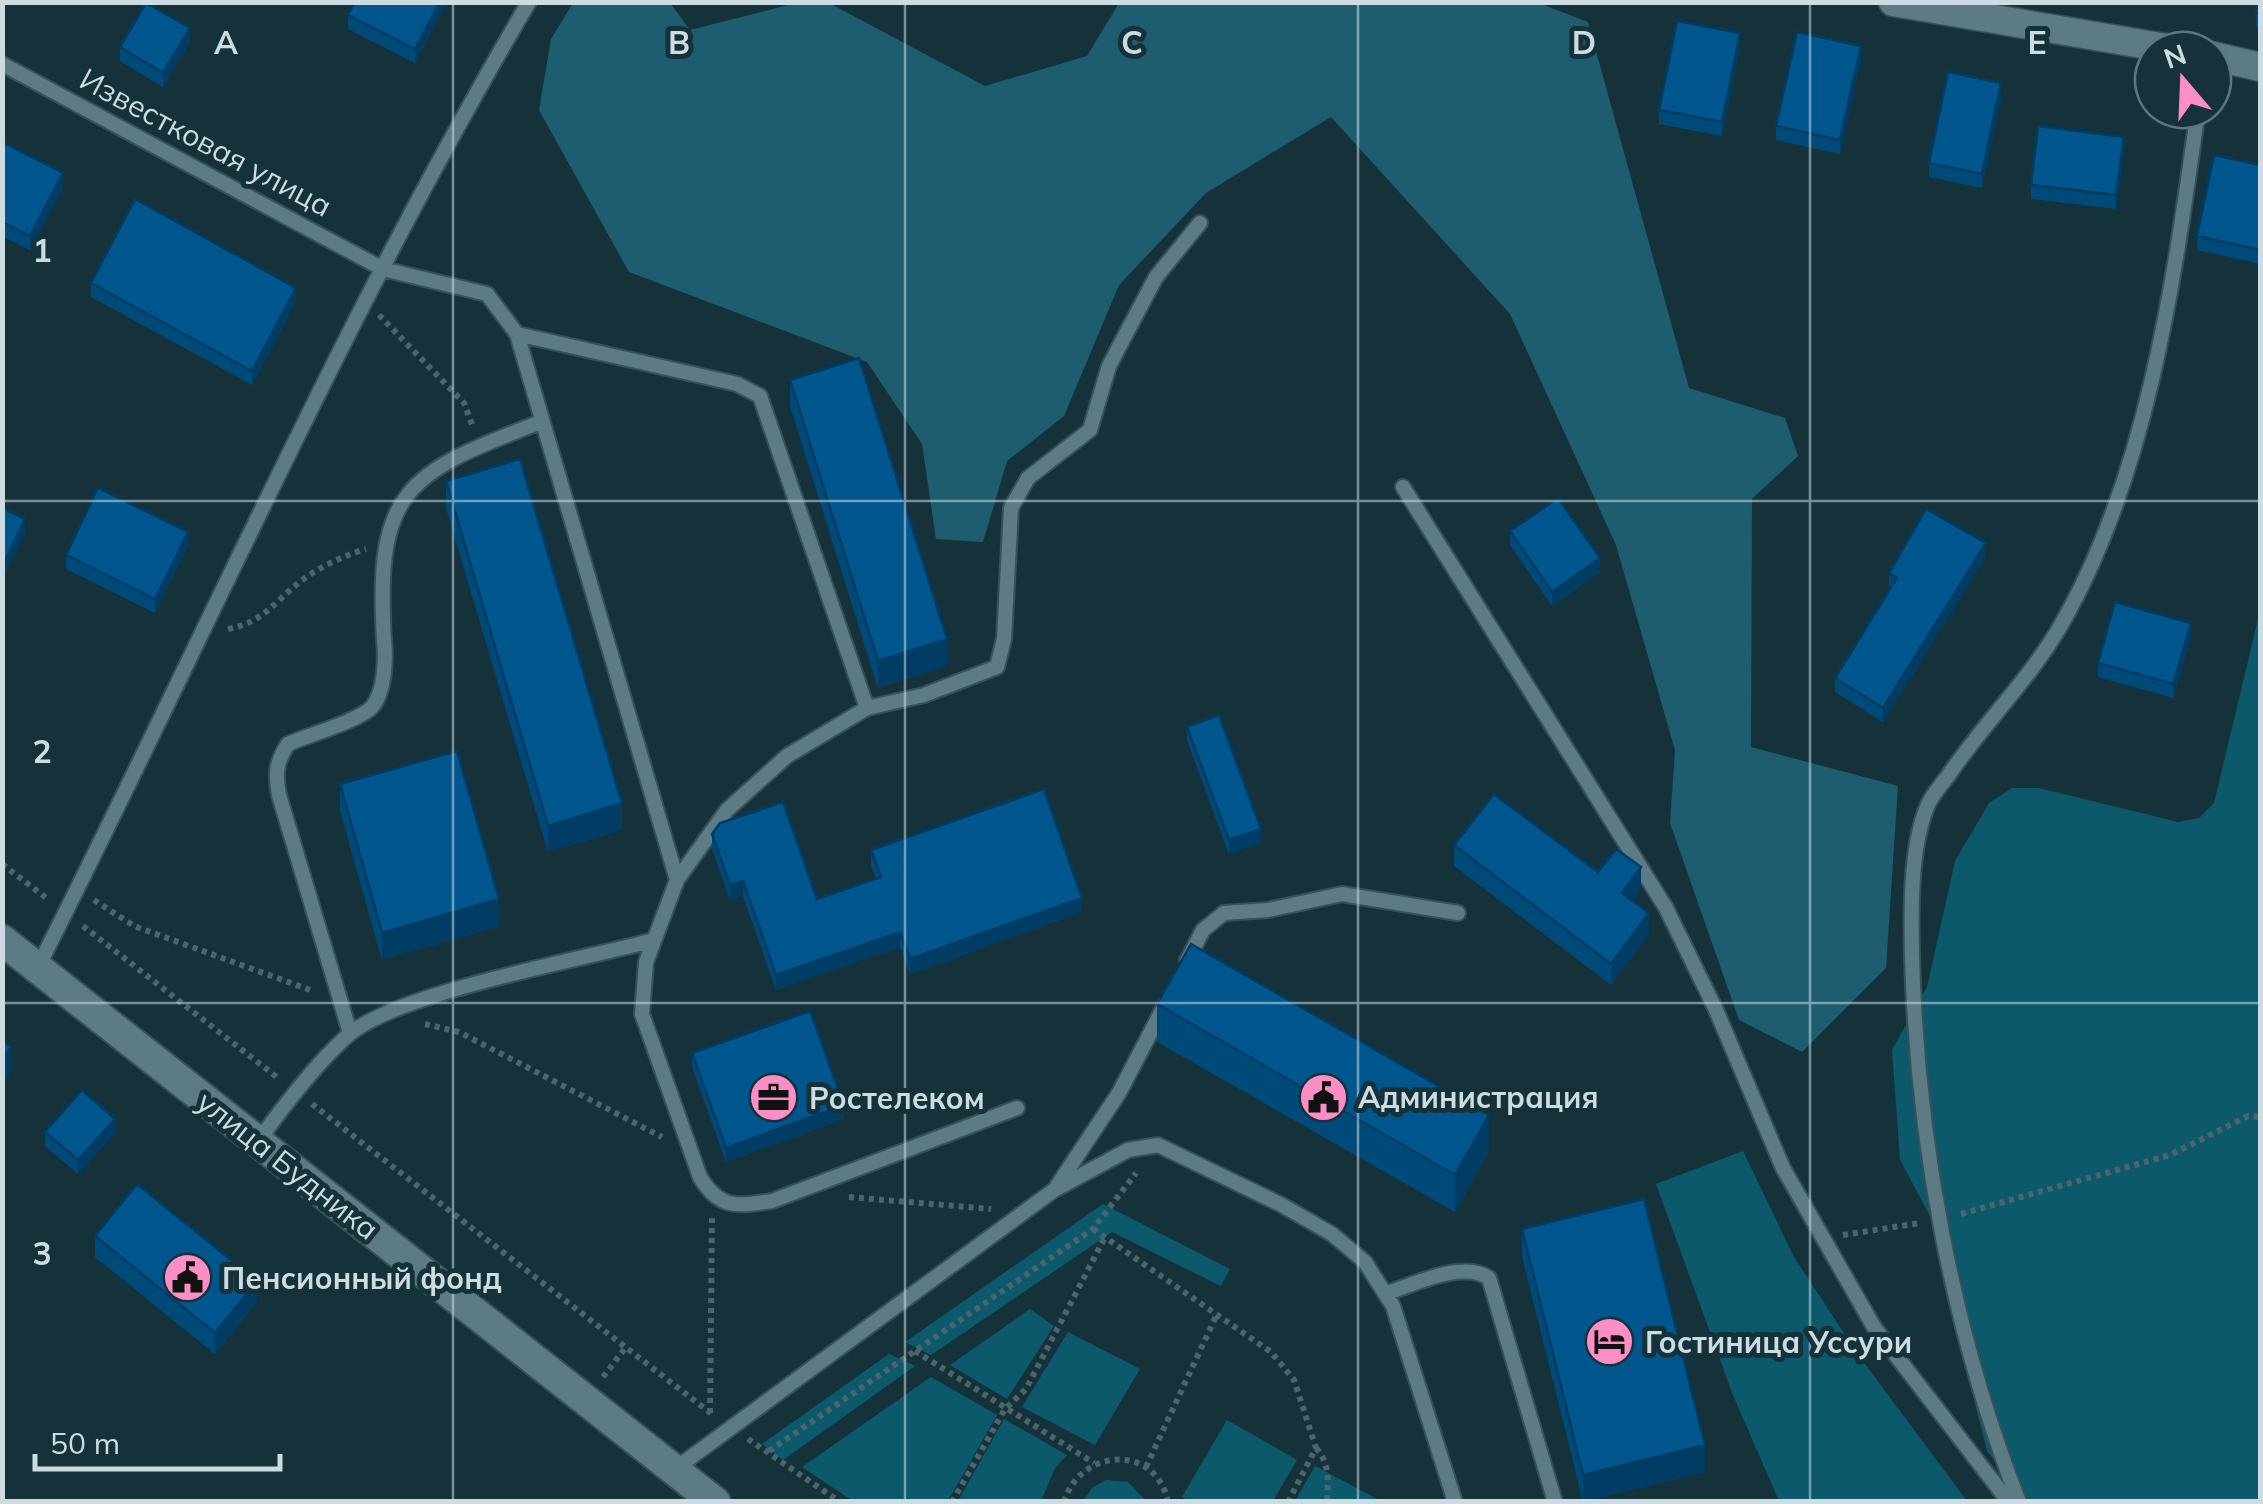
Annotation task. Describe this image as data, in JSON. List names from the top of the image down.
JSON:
{
  "streets": {
    "main road": ["улица Будника"],
    "lane": ["Известковая улица"]
  },
  "places": {
    "public building": ["Администрация", "Пенсионный фонд"],
    "office": ["Ростелеком"],
    "hotel": ["Гостиница Уссури"]
  },
  "scale_bar": "50 m",
  "north": "top",
  "grid": {
    "columns": [
      "A",
      "B",
      "C",
      "D",
      "E"
    ],
    "rows": ["1", "2", "3"]
  }
}
